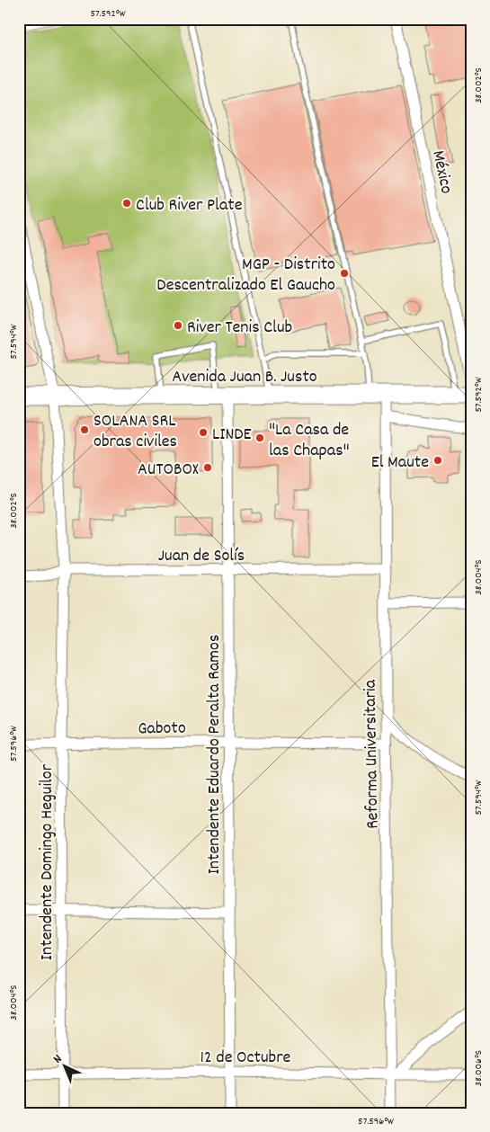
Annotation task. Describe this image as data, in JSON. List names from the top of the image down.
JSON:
{
  "streets": {
    "main road": ["Avenida Juan B. Justo"],
    "street": [
      "México",
      "Juan de Solís",
      "Gaboto",
      "Intendente Eduardo Peralta Ramos",
      "Reforma Universitaria",
      "Intendente Domingo Heguilor",
      "12 de Octubre"
    ]
  },
  "crossings": [
    ["Avenida Juan B. Justo", "Intendente Eduardo Peralta Ramos"],
    ["Avenida Juan B. Justo", "Reforma Universitaria"],
    ["Avenida Juan B. Justo", "Intendente Domingo Heguilor"],
    ["Juan de Solís", "Intendente Eduardo Peralta Ramos"],
    ["Juan de Solís", "Reforma Universitaria"],
    ["Juan de Solís", "Intendente Domingo Heguilor"],
    ["Gaboto", "Intendente Eduardo Peralta Ramos"],
    ["Gaboto", "Reforma Universitaria"],
    ["Gaboto", "Intendente Domingo Heguilor"],
    ["Intendente Eduardo Peralta Ramos", "12 de Octubre"],
    ["Reforma Universitaria", "12 de Octubre"],
    ["Intendente Domingo Heguilor", "12 de Octubre"]
  ],
  "places": [
    "Club River Plate",
    "MGP - Distrito Descentralizado El Gaucho",
    "River Tenis Club",
    "SOLANA SRL obras civiles",
    "LINDE",
    "\"La Casa de las Chapas\"",
    "El Maute",
    "AUTOBOX"
  ],
  "north": "top left",
  "coordinates": [
    "57.592°W",
    "38.002°S",
    "57.594°W",
    "38.004°S",
    "57.596°W",
    "38.006°S"
  ]
}
